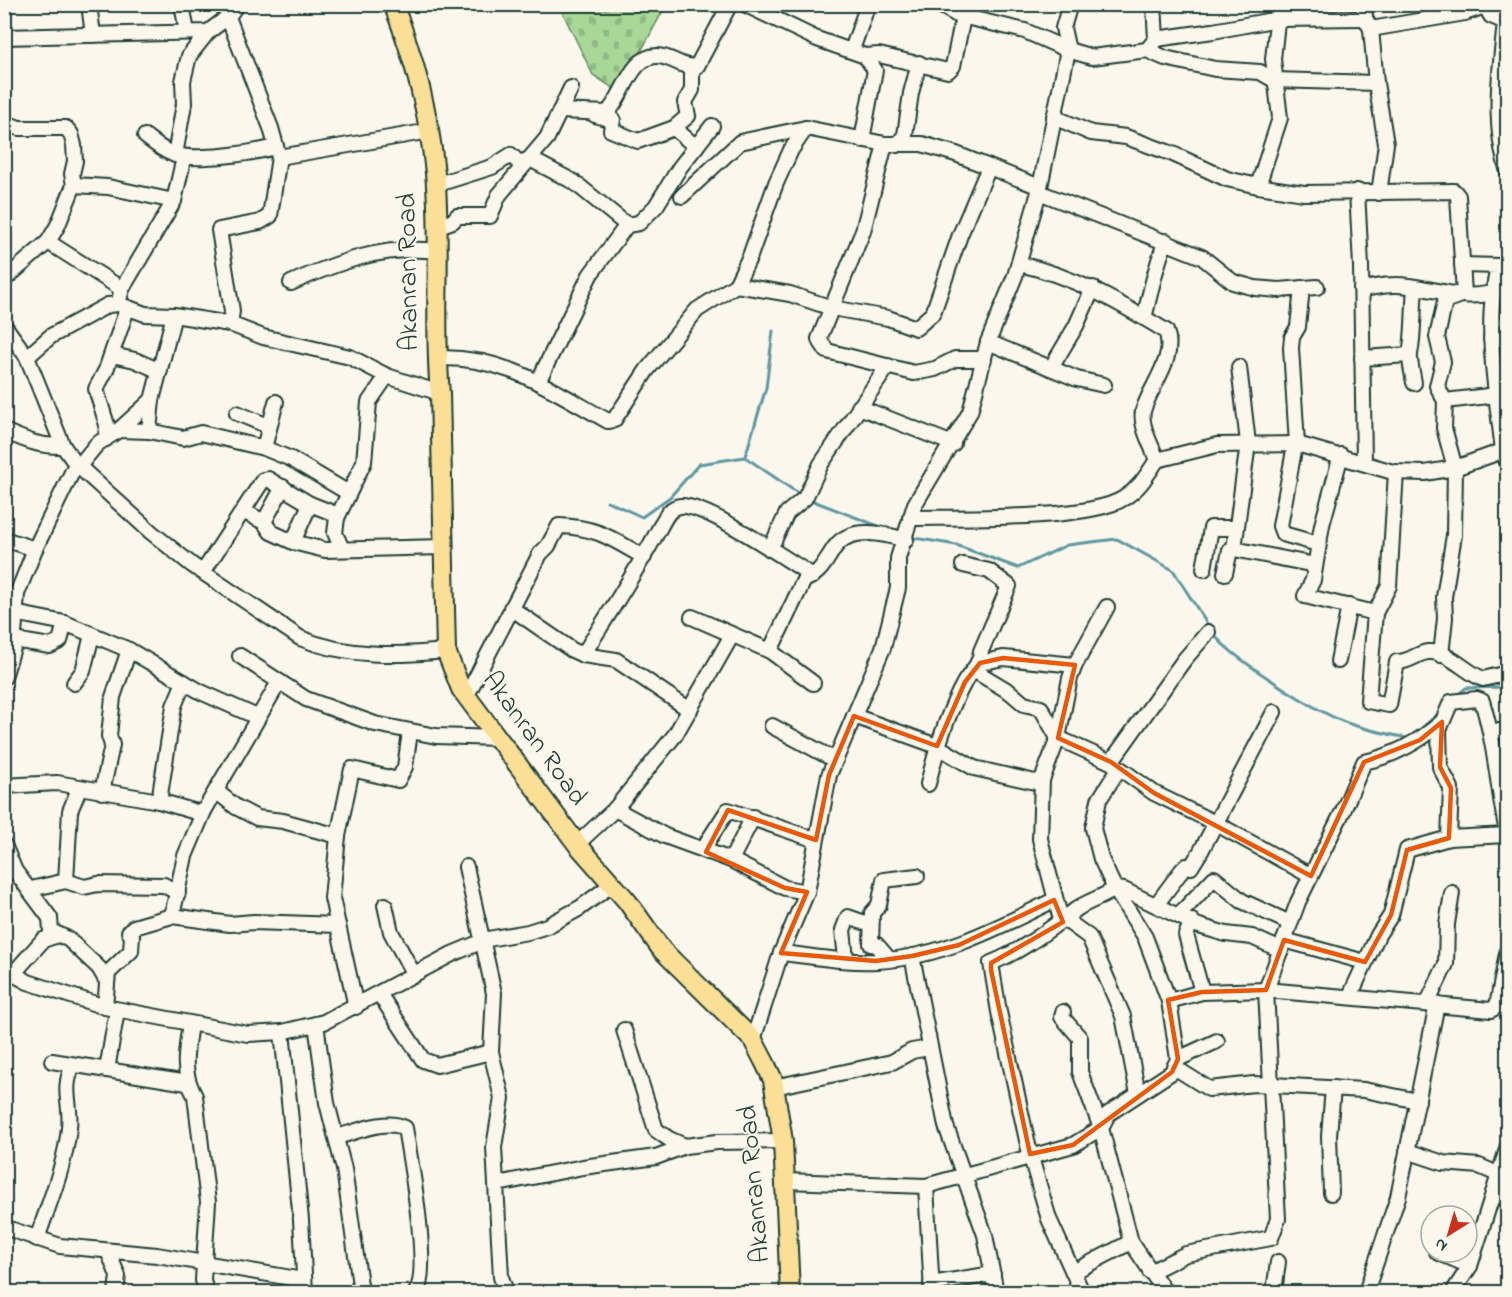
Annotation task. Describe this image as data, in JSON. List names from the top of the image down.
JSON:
{
  "streets": {
    "main road": ["Akanran Road"]
  },
  "north": "bottom left"
}
